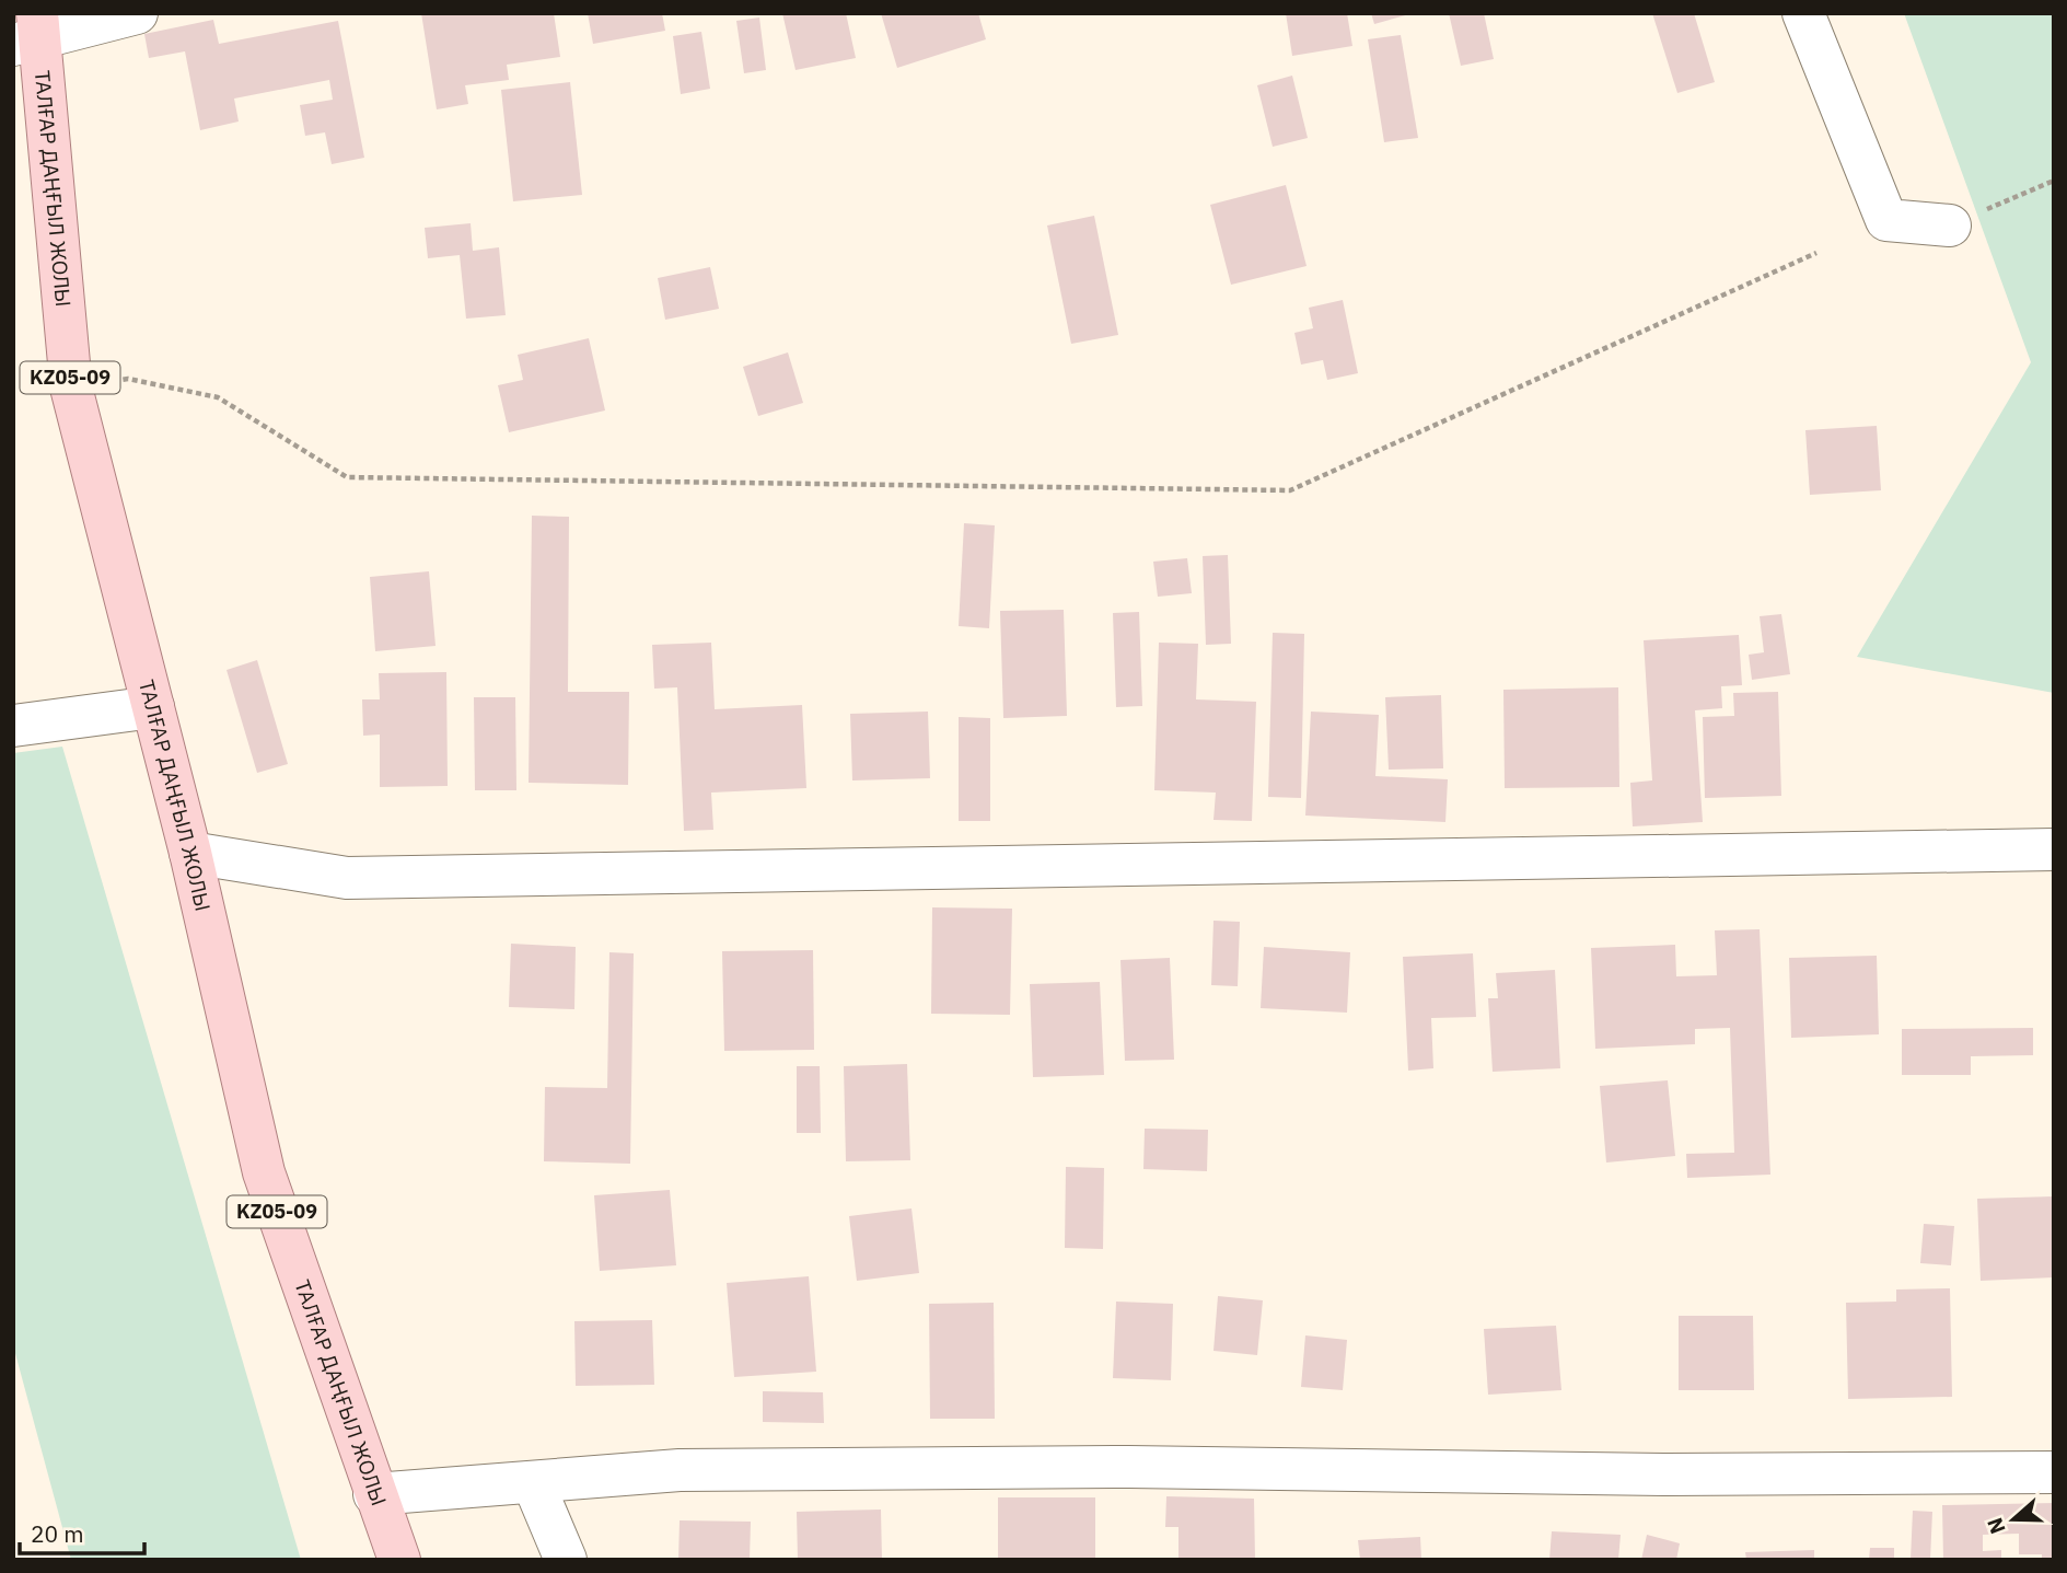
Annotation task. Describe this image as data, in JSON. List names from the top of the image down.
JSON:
{
  "streets": {
    "main road": ["ТАЛҒАР ДАҢҒЫЛ ЖОЛЫ", "KZ05-09"]
  },
  "scale_bar": "20 m",
  "north": "left"
}
